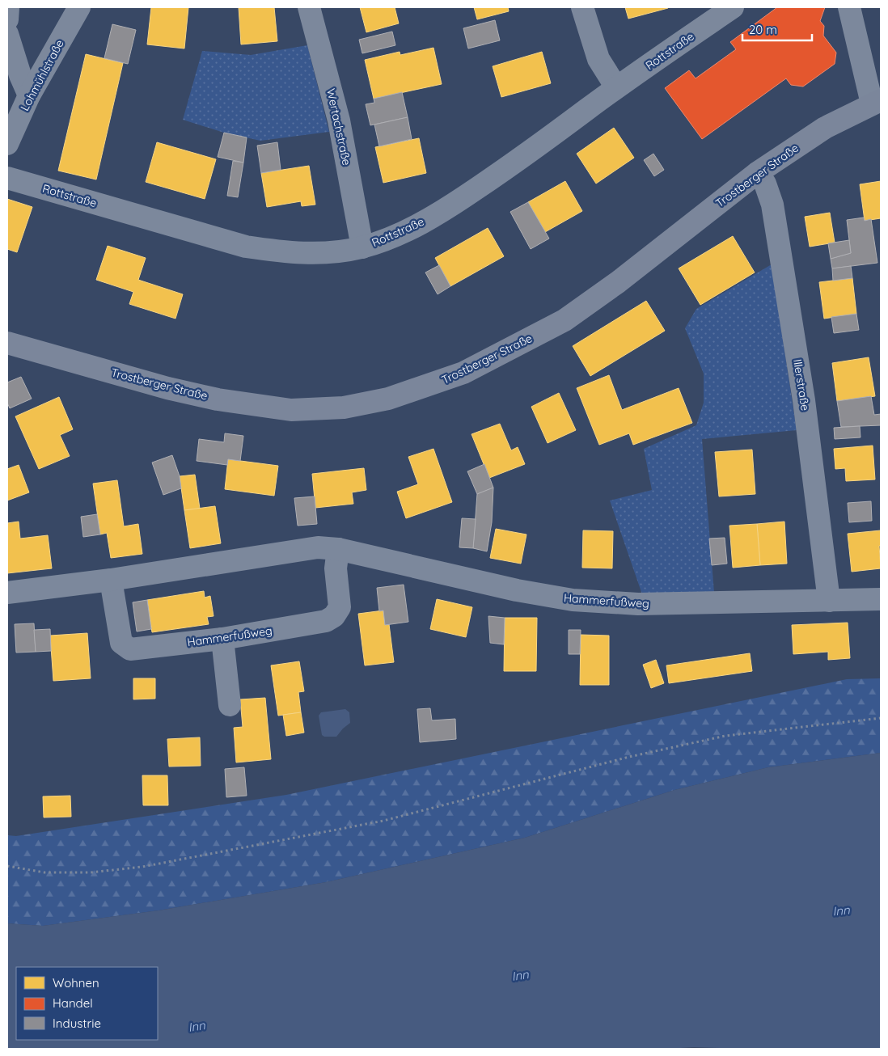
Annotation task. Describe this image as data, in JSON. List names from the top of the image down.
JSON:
{
  "streets": {
    "main road": ["Trostberger Straße"],
    "street": [
      "Rottstraße",
      "Lohmühlstraße",
      "Wertachstraße",
      "Illerstraße",
      "Hammerfußweg"
    ]
  },
  "crossings": [
    ["Rottstraße", "Wertachstraße"],
    ["Trostberger Straße", "Illerstraße"],
    ["Illerstraße", "Hammerfußweg"]
  ],
  "water": ["Inn"],
  "legend": ["Wohnen", "Handel", "Industrie"],
  "scale_bar": "20 m"
}
